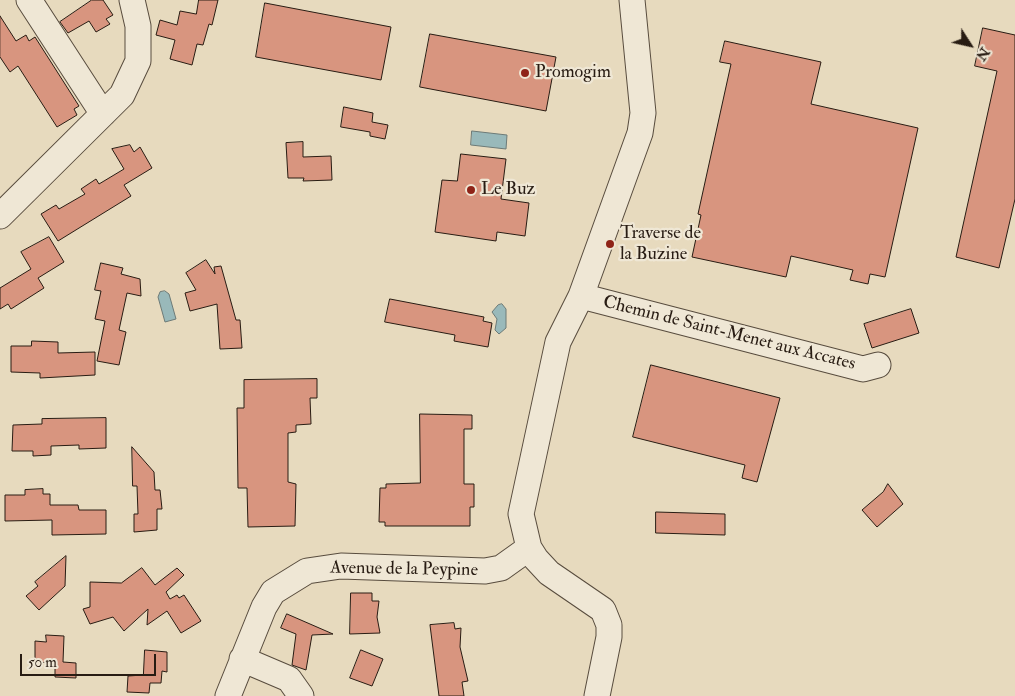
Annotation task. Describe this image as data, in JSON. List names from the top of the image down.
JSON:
{
  "streets": {
    "street": ["Chemin de Saint-Menet aux Accates", "Avenue de la Peypine"]
  },
  "places": ["Promogim", "Le Buz", "Traverse de la Buzine"],
  "scale_bar": "50 m",
  "north": "bottom right"
}
